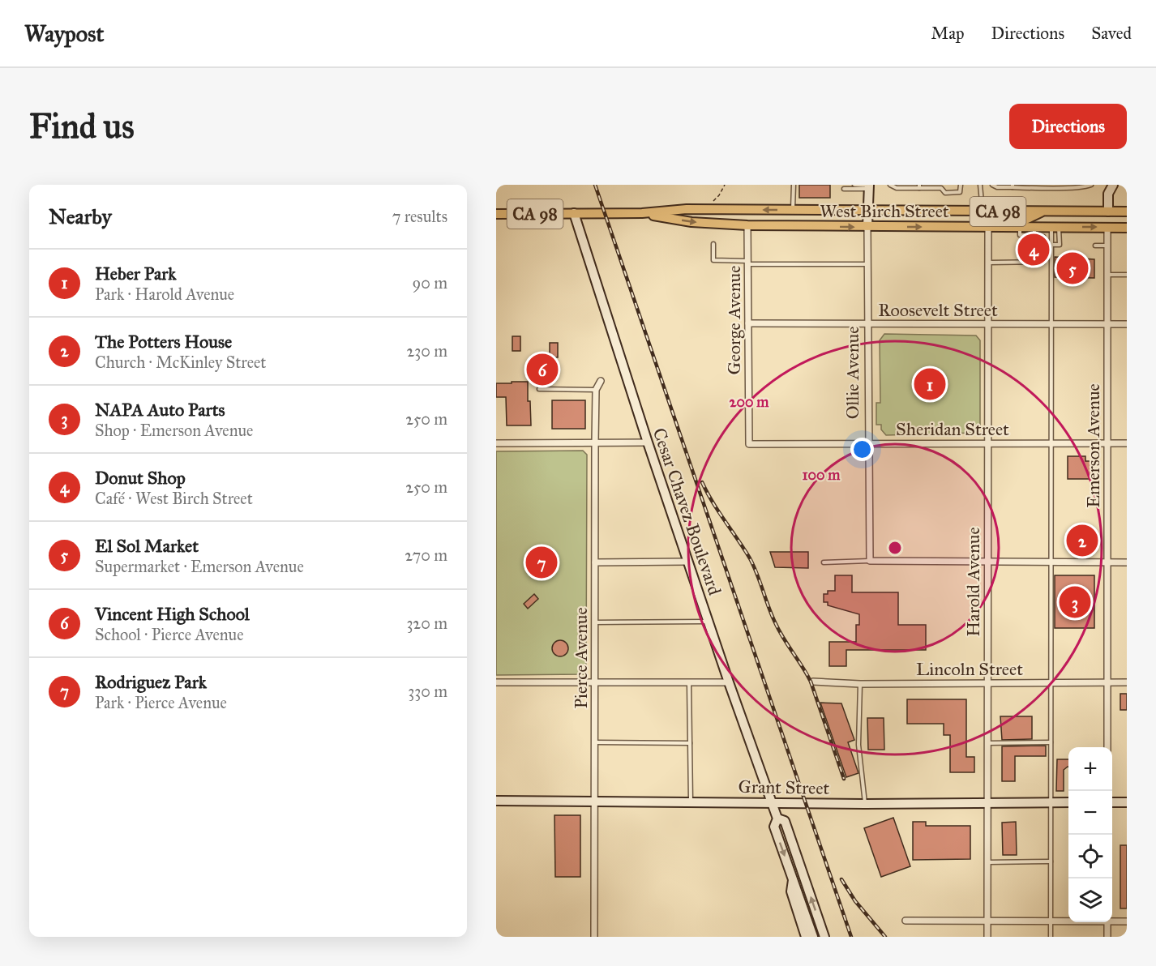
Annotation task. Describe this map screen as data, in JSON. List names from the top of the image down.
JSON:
{
  "streets": {
    "main road": [
      "West Birch Street",
      "CA 98",
      "Ollie Avenue",
      "Cesar Chavez Boulevard",
      "Grant Street"
    ],
    "street": [
      "Roosevelt Street",
      "George Avenue",
      "Sheridan Street",
      "Emerson Avenue",
      "Harold Avenue",
      "Pierce Avenue",
      "Lincoln Street"
    ]
  },
  "crossings": [
    ["West Birch Street", "George Avenue"],
    ["West Birch Street", "Ollie Avenue"],
    ["West Birch Street", "Emerson Avenue"],
    ["West Birch Street", "Cesar Chavez Boulevard"],
    ["West Birch Street", "Harold Avenue"],
    ["Roosevelt Street", "George Avenue"],
    ["Roosevelt Street", "Ollie Avenue"],
    ["Roosevelt Street", "Emerson Avenue"],
    ["Roosevelt Street", "Harold Avenue"],
    ["George Avenue", "Sheridan Street"],
    ["Ollie Avenue", "Sheridan Street"],
    ["Sheridan Street", "Emerson Avenue"],
    ["Sheridan Street", "Harold Avenue"],
    ["Emerson Avenue", "Lincoln Street"],
    ["Cesar Chavez Boulevard", "Grant Street"],
    ["Harold Avenue", "Lincoln Street"],
    ["Harold Avenue", "Grant Street"],
    ["Pierce Avenue", "Grant Street"]
  ],
  "page": {
    "header": "Waypost",
    "nav": ["Map", "Directions", "Saved"],
    "buttons": "Directions",
    "title": "Find us",
    "heading": ["Nearby", "7 results"],
    "pins": [
      "4",
      "5",
      "6",
      "1",
      "2",
      "7",
      "3"
    ],
    "list": [
      {
        "mark": "1",
        "name": "Heber Park",
        "note": "Park · Harold Avenue",
        "value": "90 m"
      },
      {
        "mark": "2",
        "name": "The Potters House",
        "note": "Church · McKinley Street",
        "value": "230 m"
      },
      {
        "mark": "3",
        "name": "NAPA Auto Parts",
        "note": "Shop · Emerson Avenue",
        "value": "250 m"
      },
      {
        "mark": "4",
        "name": "Donut Shop",
        "note": "Café · West Birch Street",
        "value": "250 m"
      },
      {
        "mark": "5",
        "name": "El Sol Market",
        "note": "Supermarket · Emerson Avenue",
        "value": "270 m"
      },
      {
        "mark": "6",
        "name": "Vincent High School",
        "note": "School · Pierce Avenue",
        "value": "320 m"
      },
      {
        "mark": "7",
        "name": "Rodriguez Park",
        "note": "Park · Pierce Avenue",
        "value": "330 m"
      }
    ],
    "map_buttons": ["+", "−"]
  },
  "rings": ["200 m", "100 m"]
}
